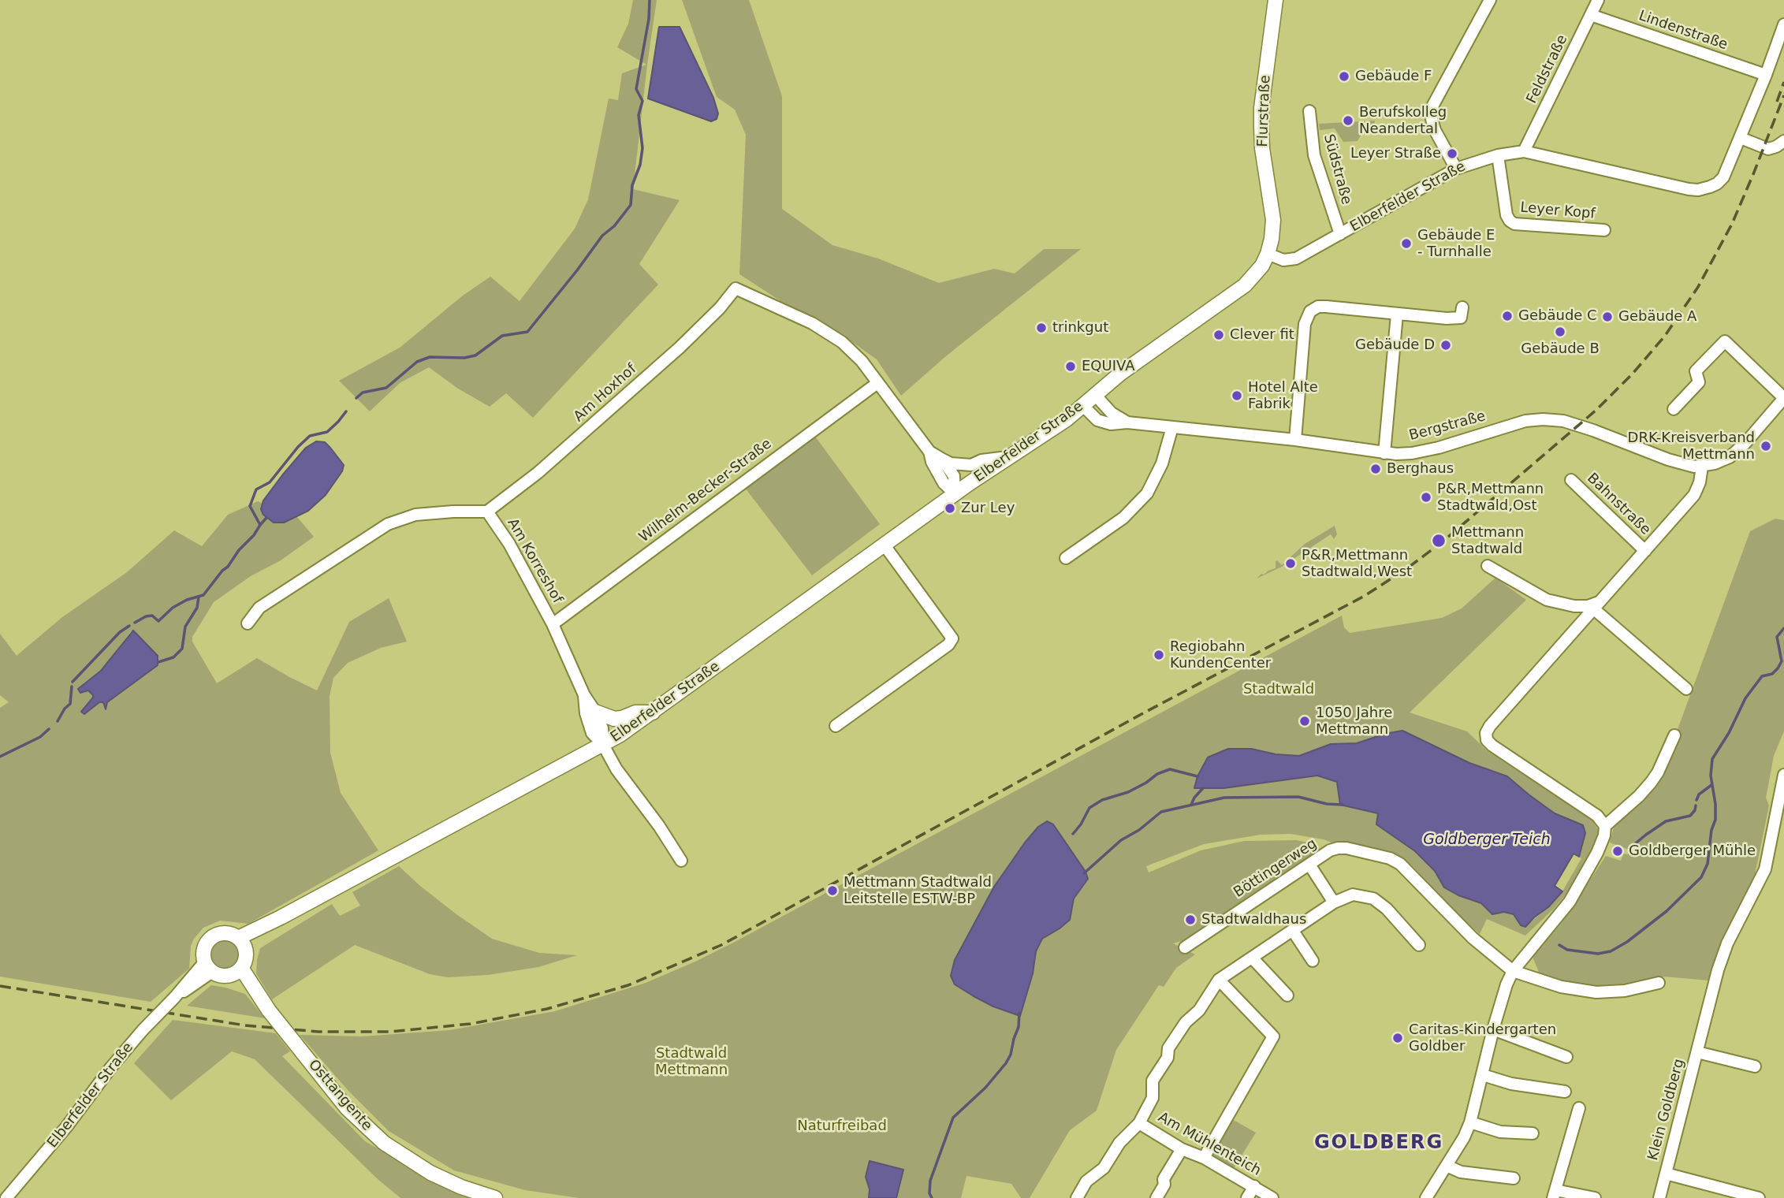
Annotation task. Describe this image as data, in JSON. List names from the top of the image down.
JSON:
{
  "streets": {
    "main road": ["Flurstraße", "Elberfelder Straße", "Osttangente"],
    "street": [
      "Lindenstraße",
      "Feldstraße",
      "Südstraße",
      "Leyer Kopf",
      "Am Hoxhof",
      "Bergstraße",
      "Wilhelm-Becker-Straße",
      "Bahnstraße",
      "Am Korreshof",
      "Böttingerweg",
      "Klein Goldberg",
      "Am Mühlenteich"
    ]
  },
  "crossings": [
    ["Lindenstraße", "Feldstraße"],
    ["Lindenstraße", "Elberfelder Straße"],
    ["Feldstraße", "Elberfelder Straße"],
    ["Flurstraße", "Elberfelder Straße"],
    ["Südstraße", "Elberfelder Straße"],
    ["Elberfelder Straße", "Leyer Kopf"],
    ["Elberfelder Straße", "Bergstraße"],
    ["Elberfelder Straße", "Am Korreshof"],
    ["Elberfelder Straße", "Osttangente"],
    ["Am Hoxhof", "Wilhelm-Becker-Straße"],
    ["Am Hoxhof", "Am Korreshof"],
    ["Bergstraße", "Bahnstraße"],
    ["Wilhelm-Becker-Straße", "Am Korreshof"]
  ],
  "districts": ["GOLDBERG"],
  "water": ["Goldberger Teich"],
  "parks": ["Stadtwald", "Stadtwald Mettmann", "Naturfreibad"],
  "places": [
    "Gebäude F",
    "Berufskolleg Neandertal",
    "Leyer Straße",
    "Gebäude E - Turnhalle",
    "Gebäude C",
    "Gebäude A",
    "trinkgut",
    "Gebäude B",
    "Clever fit",
    "Gebäude D",
    "EQUIVA",
    "Hotel Alte Fabrik",
    "DRK-Kreisverband Mettmann",
    "Berghaus",
    "P&R,Mettmann Stadtwald,Ost",
    "Zur Ley",
    "Mettmann Stadtwald",
    "P&R,Mettmann Stadtwald,West",
    "Regiobahn KundenCenter",
    "1050 Jahre Mettmann",
    "Goldberger Mühle",
    "Mettmann Stadtwald Leitstelle ESTW-BP",
    "Stadtwaldhaus",
    "Caritas-Kindergarten Goldber"
  ]
}
